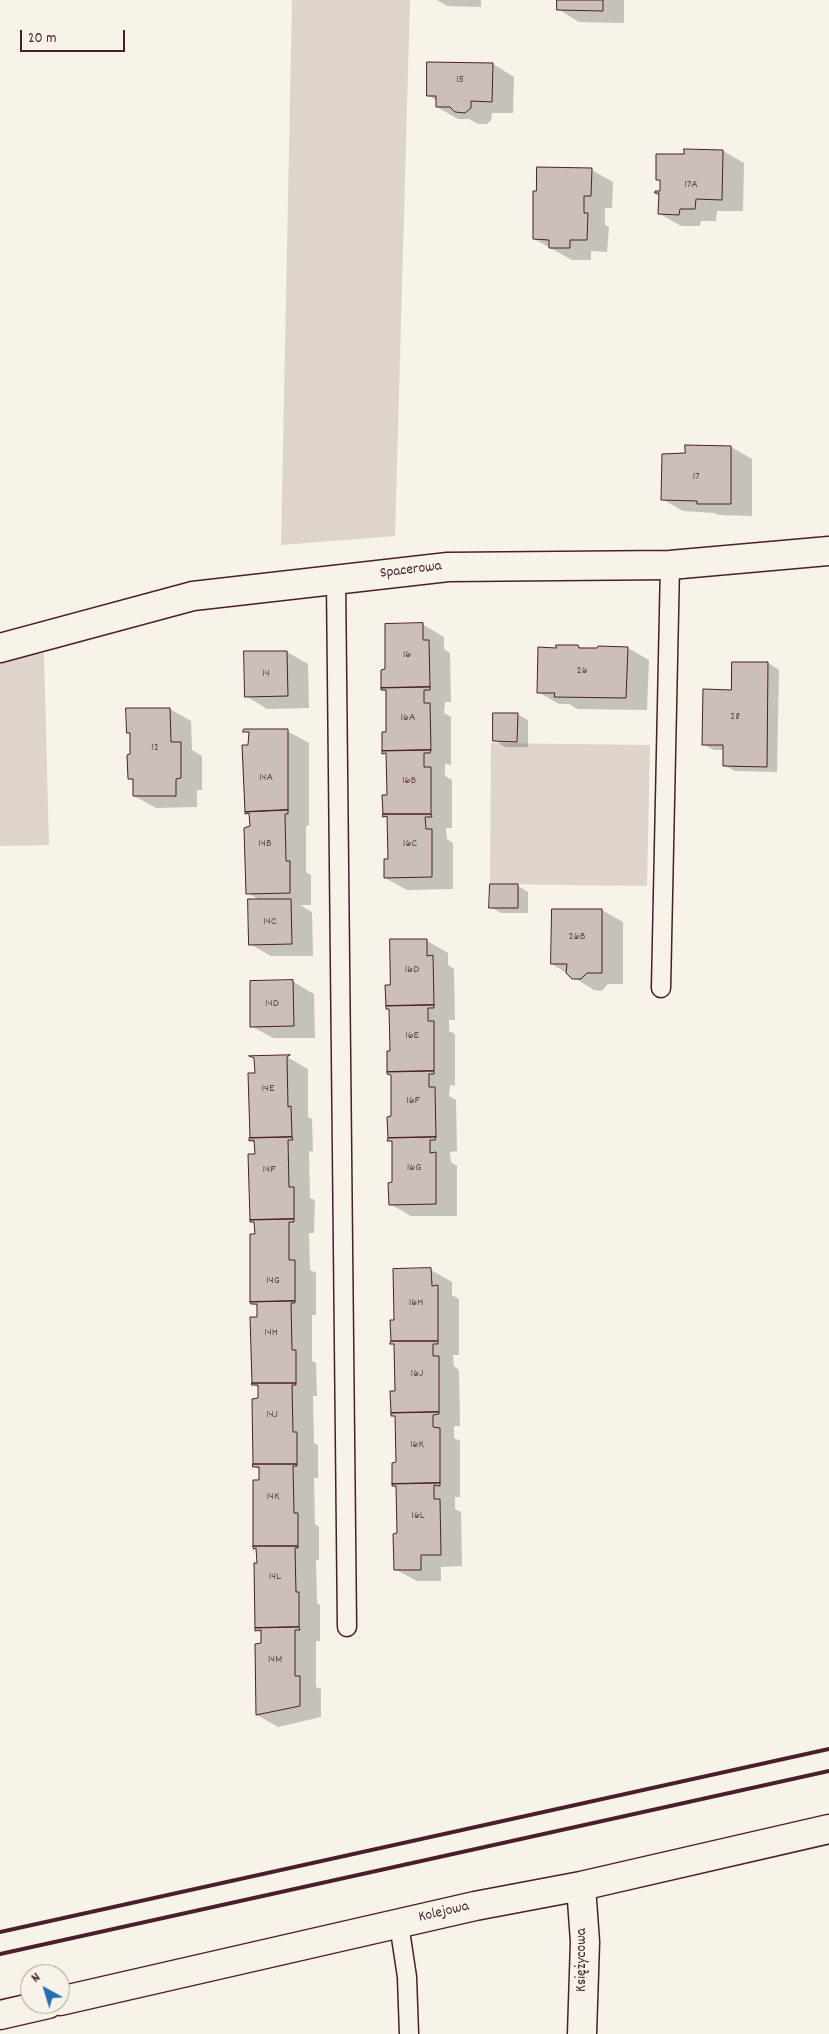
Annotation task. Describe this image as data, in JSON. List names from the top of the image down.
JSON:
{
  "streets": {
    "street": ["Spacerowa", "Kolejowa", "Księżycowa"]
  },
  "crossings": [
    ["Kolejowa", "Księżycowa"]
  ],
  "house_numbers": [
    "15",
    "17A",
    "17",
    "16",
    "26",
    "14",
    "28",
    "16A",
    "12",
    "14A",
    "16B",
    "14B",
    "16C",
    "14C",
    "26B",
    "16D",
    "14D",
    "16E",
    "14E",
    "16F",
    "16G",
    "14F",
    "14G",
    "16H",
    "14H",
    "16J",
    "14J",
    "16K",
    "14K",
    "16L",
    "14L",
    "14M"
  ],
  "scale_bar": "20 m",
  "north": "top left"
}
